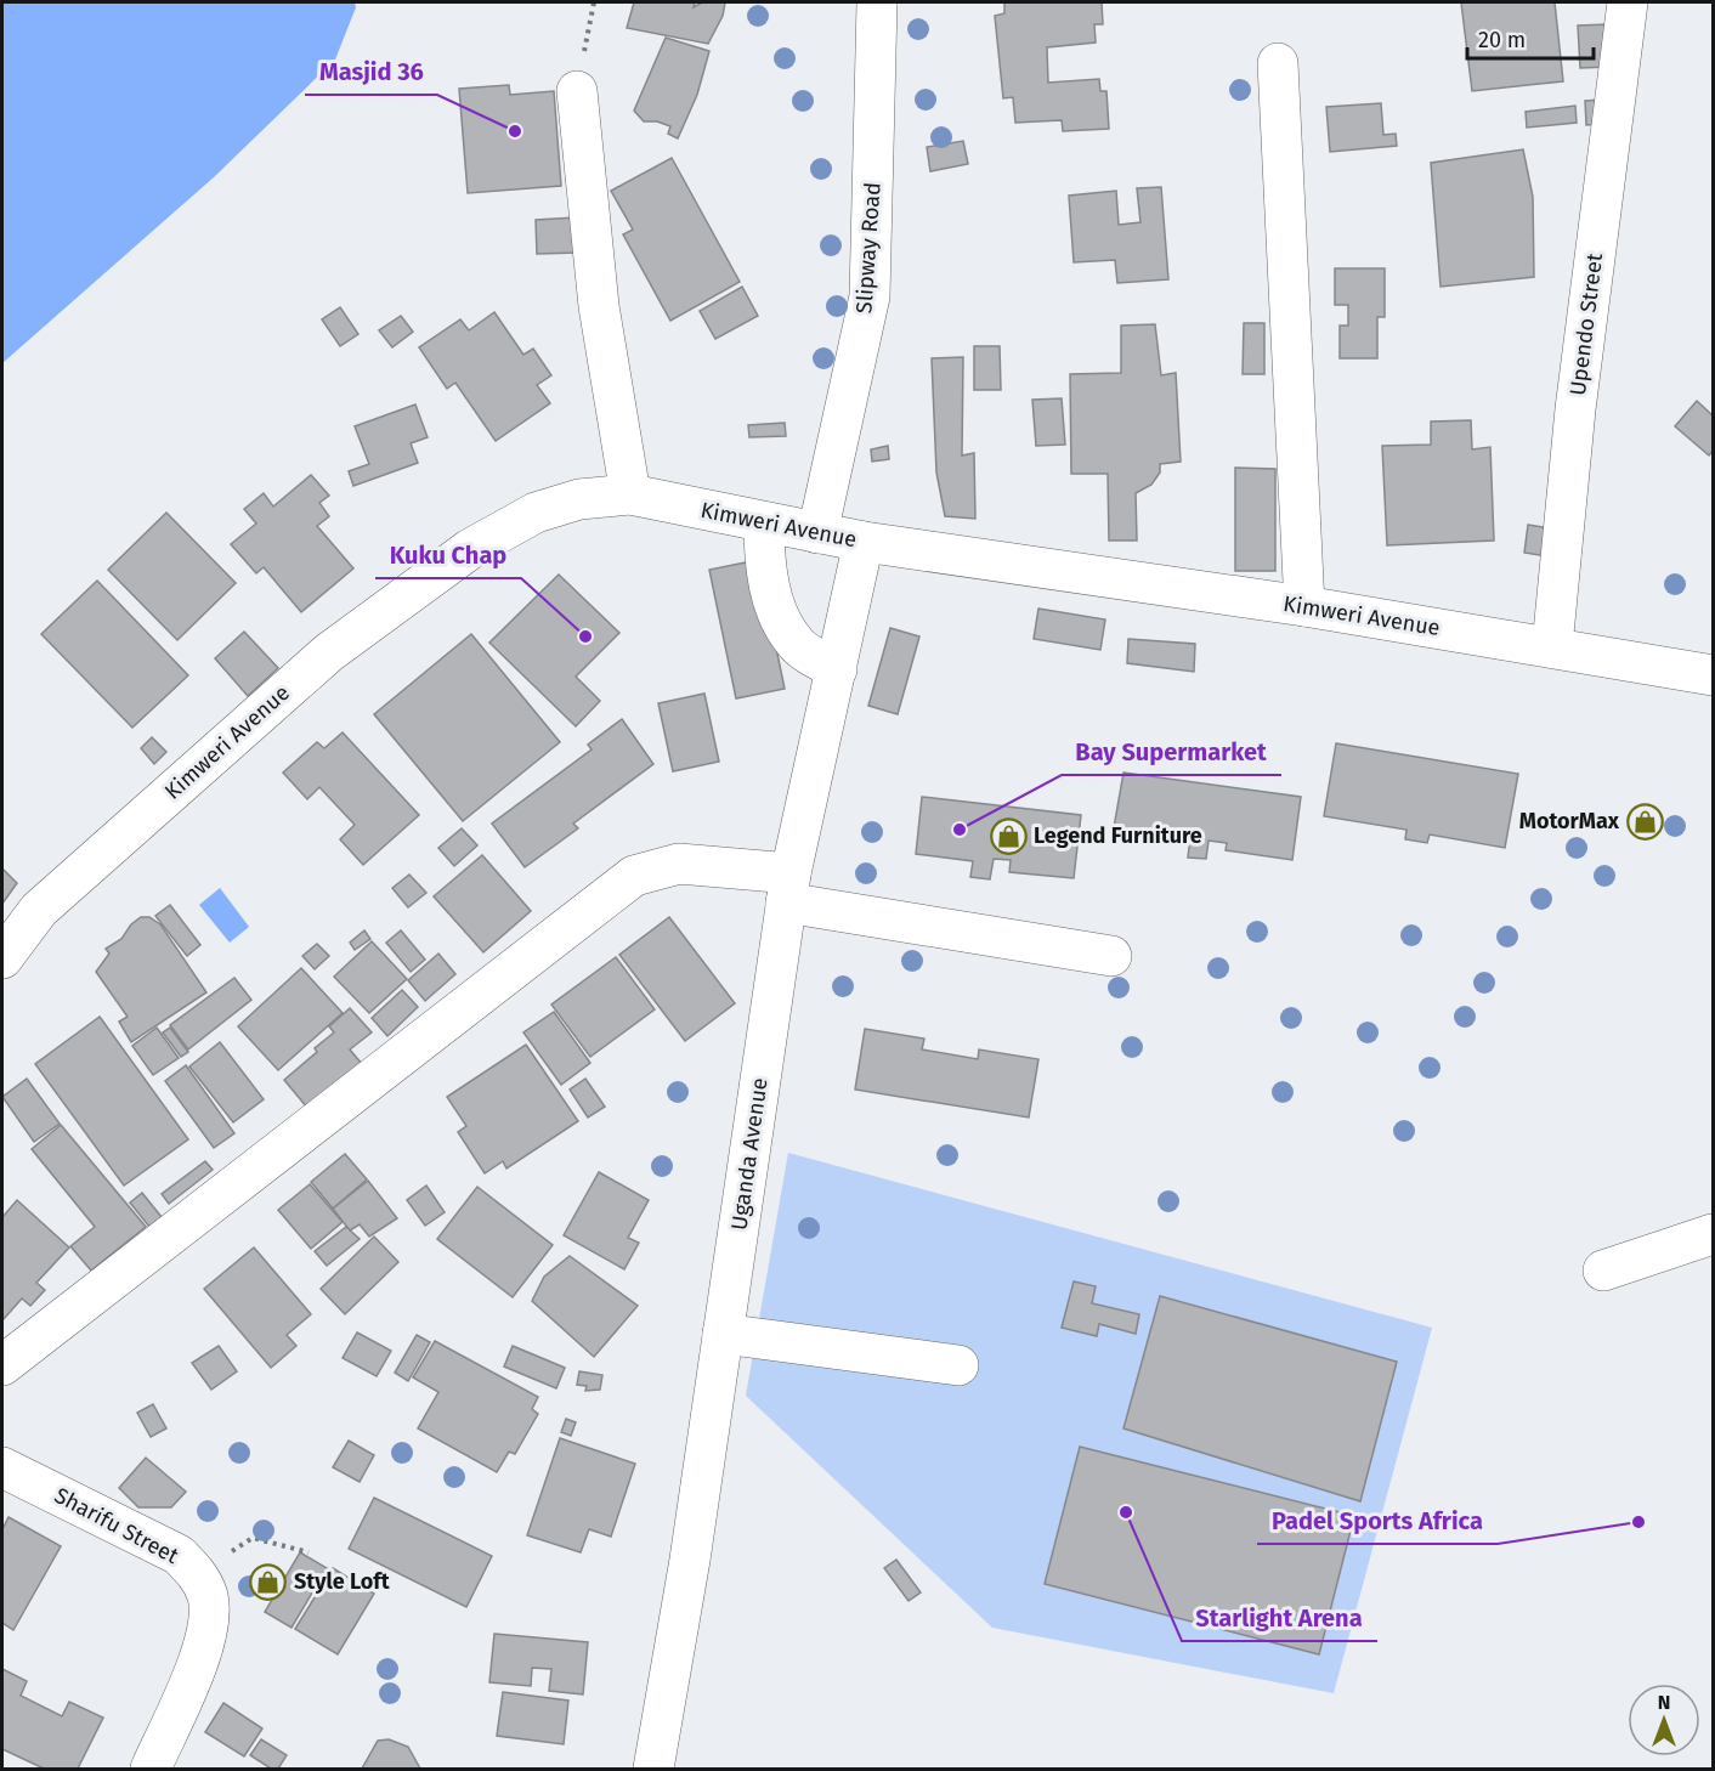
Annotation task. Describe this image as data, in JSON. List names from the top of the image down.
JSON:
{
  "streets": {
    "street": [
      "Slipway Road",
      "Upendo Street",
      "Kimweri Avenue",
      "Uganda Avenue",
      "Sharifu Street"
    ]
  },
  "crossings": [
    ["Slipway Road", "Kimweri Avenue"],
    ["Upendo Street", "Kimweri Avenue"],
    ["Kimweri Avenue", "Uganda Avenue"]
  ],
  "places": {
    "other": [
      "Masjid 36",
      "Kuku Chap",
      "Bay Supermarket",
      "Starlight Arena",
      "Padel Sports Africa"
    ],
    "shop": ["MotorMax", "Legend Furniture", "Style Loft"]
  },
  "scale_bar": "20 m",
  "north": "top"
}
